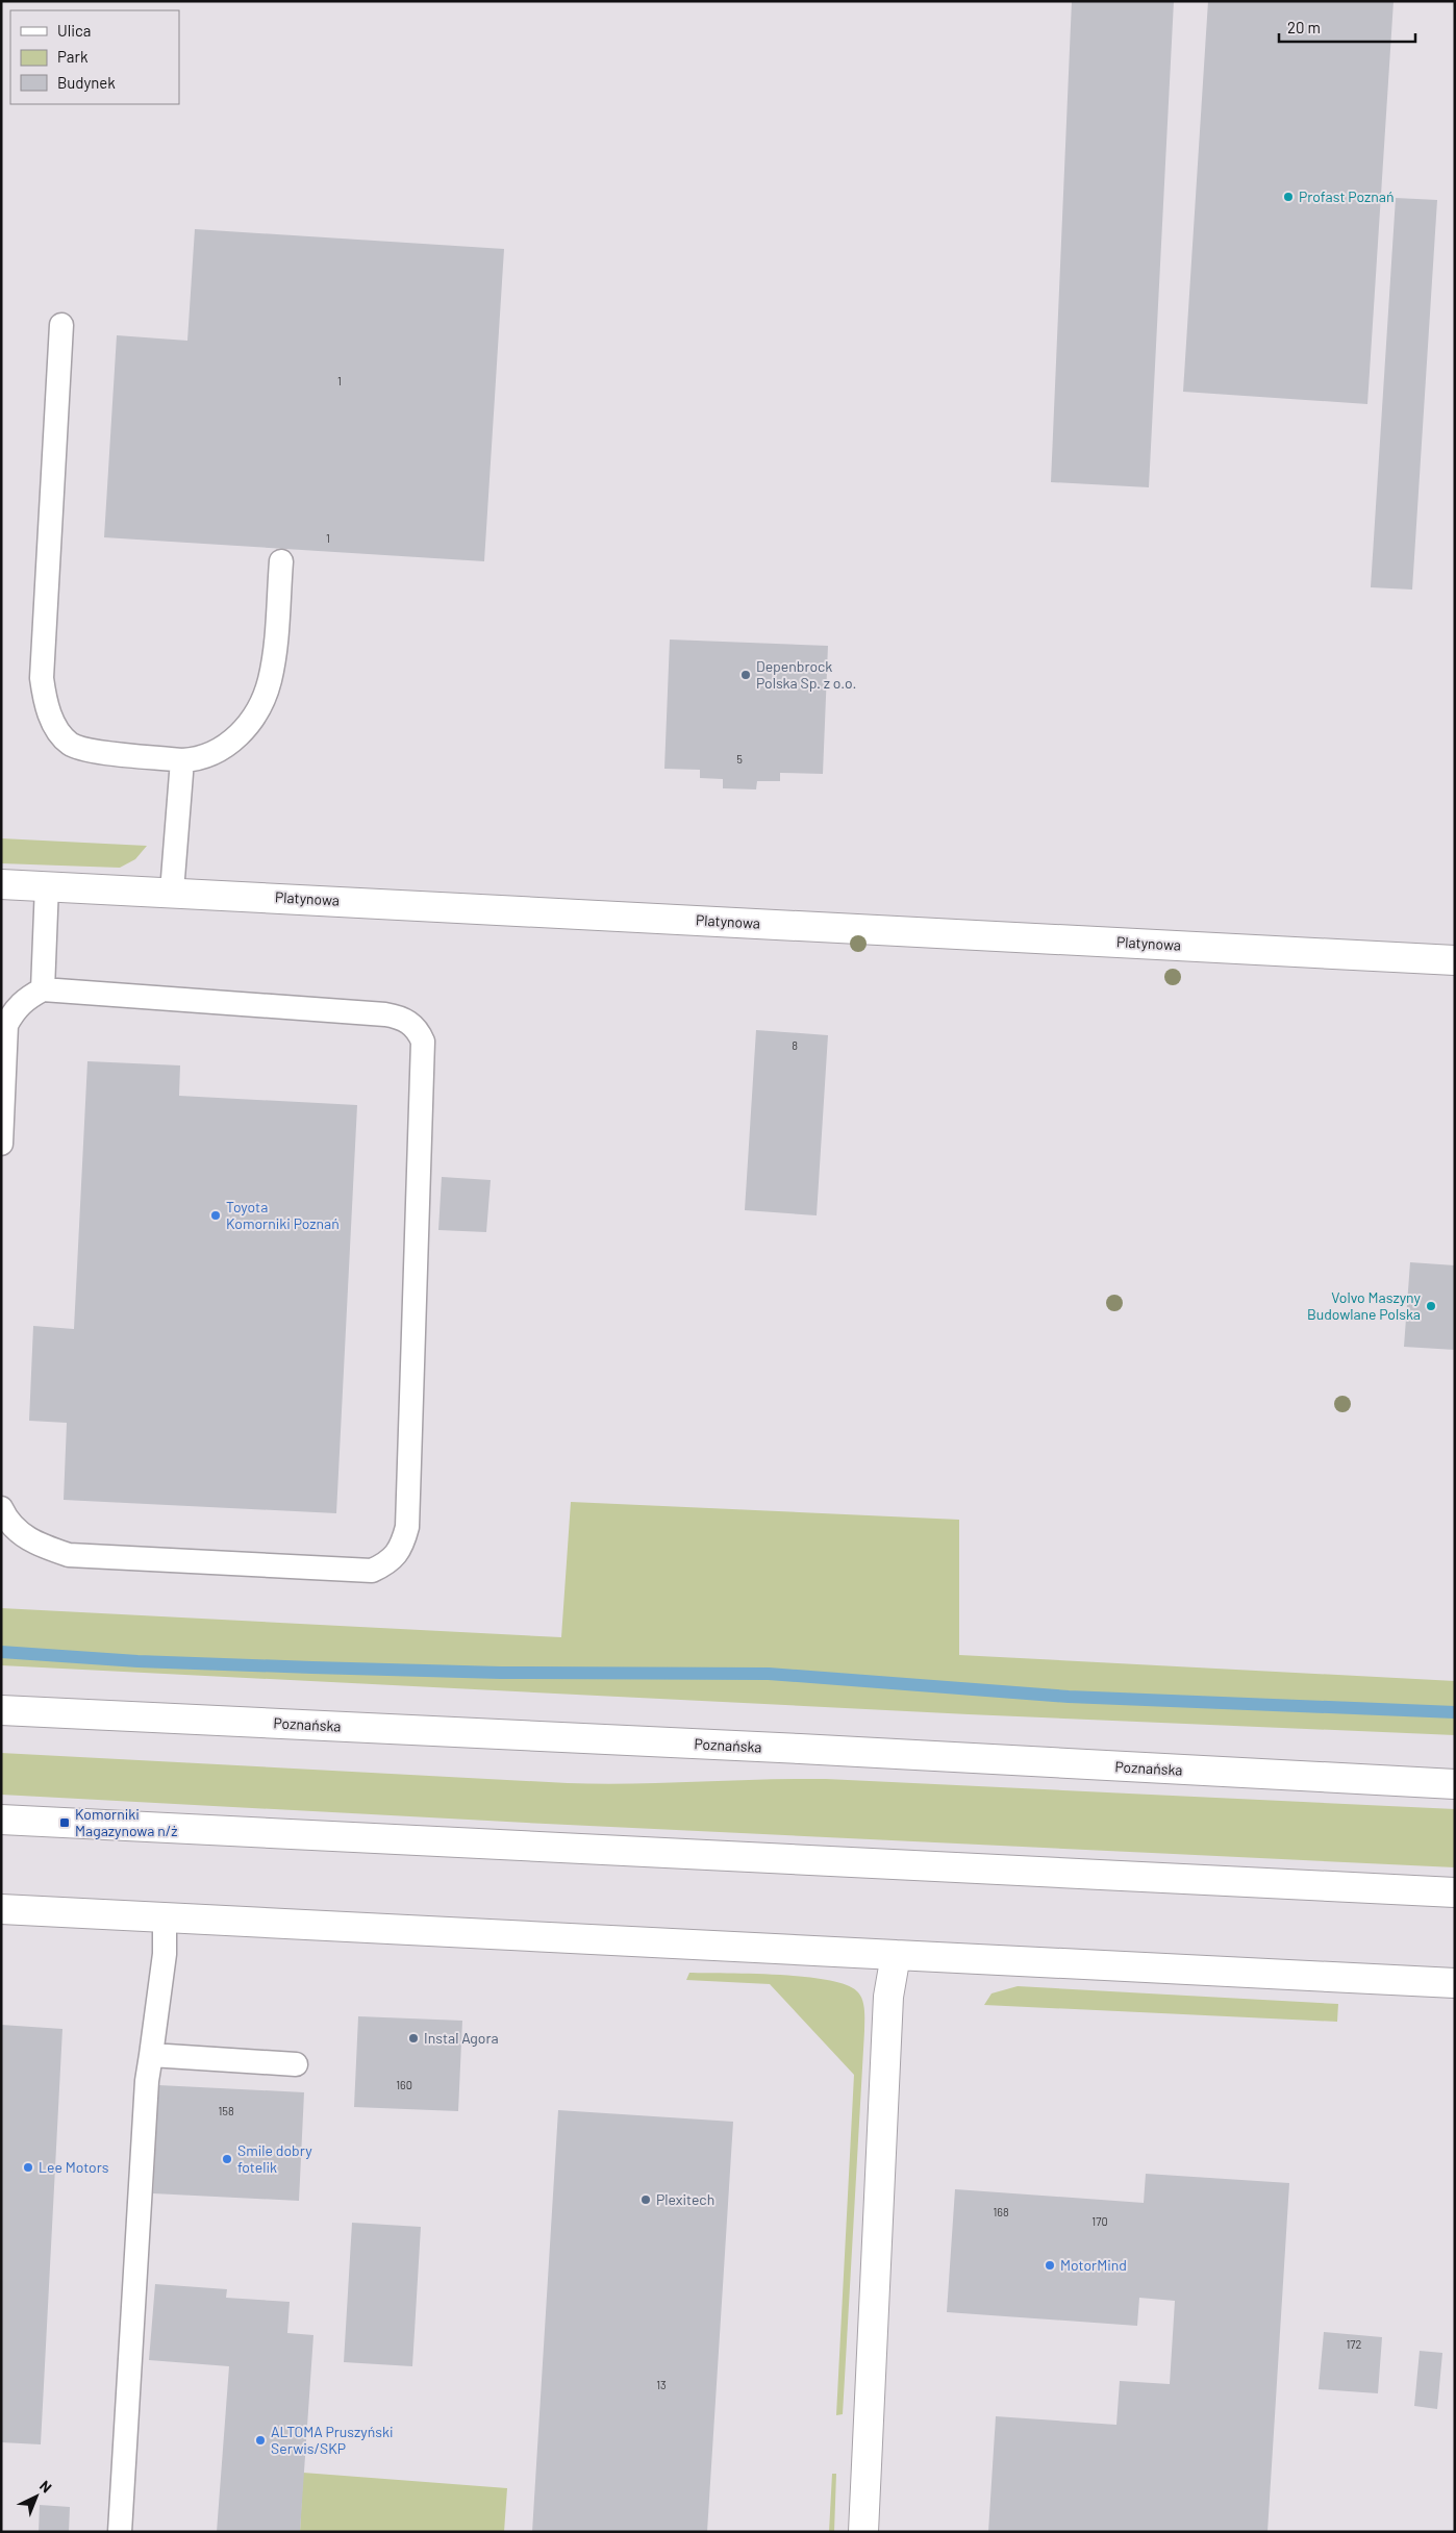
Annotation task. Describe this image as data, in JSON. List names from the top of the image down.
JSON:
{
  "streets": {
    "street": ["Platynowa", "Poznańska"]
  },
  "places": {
    "other": [
      "Profast Poznań",
      "Depenbrock Polska Sp. z o.o.",
      "Toyota Komorniki Poznań",
      "Volvo Maszyny Budowlane Polska",
      "Instal Agora",
      "Smile dobry fotelik",
      "Lee Motors",
      "Plexitech",
      "MotorMind",
      "ALTOMA Pruszyński Serwis/SKP"
    ],
    "transit": ["Komorniki Magazynowa n/ż"]
  },
  "house_numbers": [
    "1",
    "1",
    "5",
    "8",
    "160",
    "158",
    "168",
    "170",
    "172",
    "13"
  ],
  "legend": ["Ulica", "Park", "Budynek"],
  "scale_bar": "20 m",
  "north": "top right"
}
